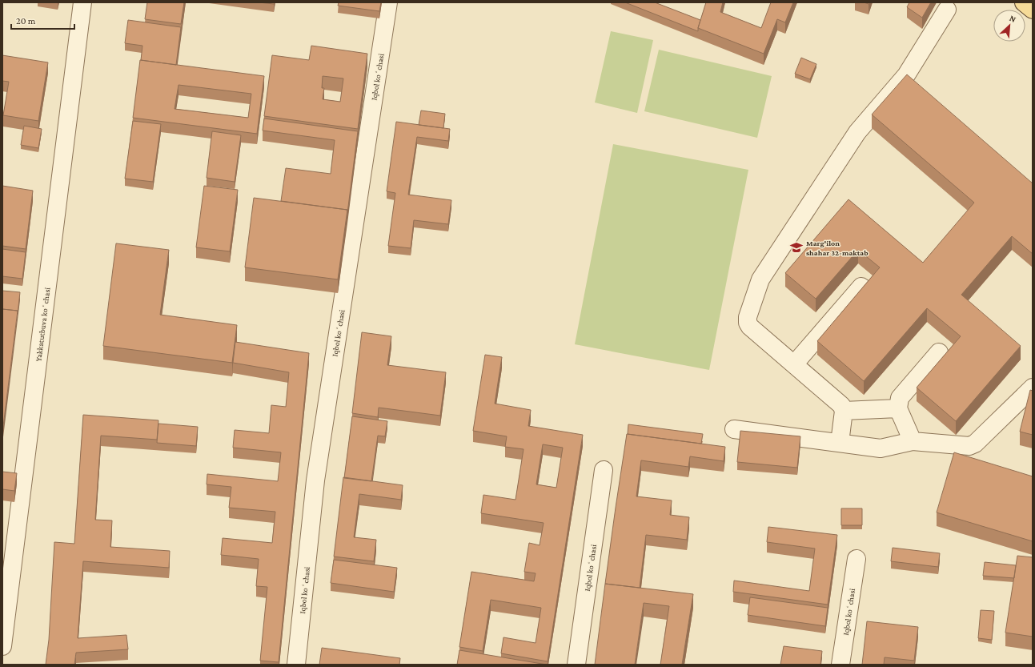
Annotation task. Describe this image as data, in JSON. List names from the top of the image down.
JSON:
{
  "streets": {
    "street": ["Iqbol koʻchasi", "Yakkatutbuva koʻchasi"]
  },
  "places": {
    "school or university": ["Marg'ilon shahar 32-maktab"]
  },
  "scale_bar": "20 m",
  "north": "top right"
}
